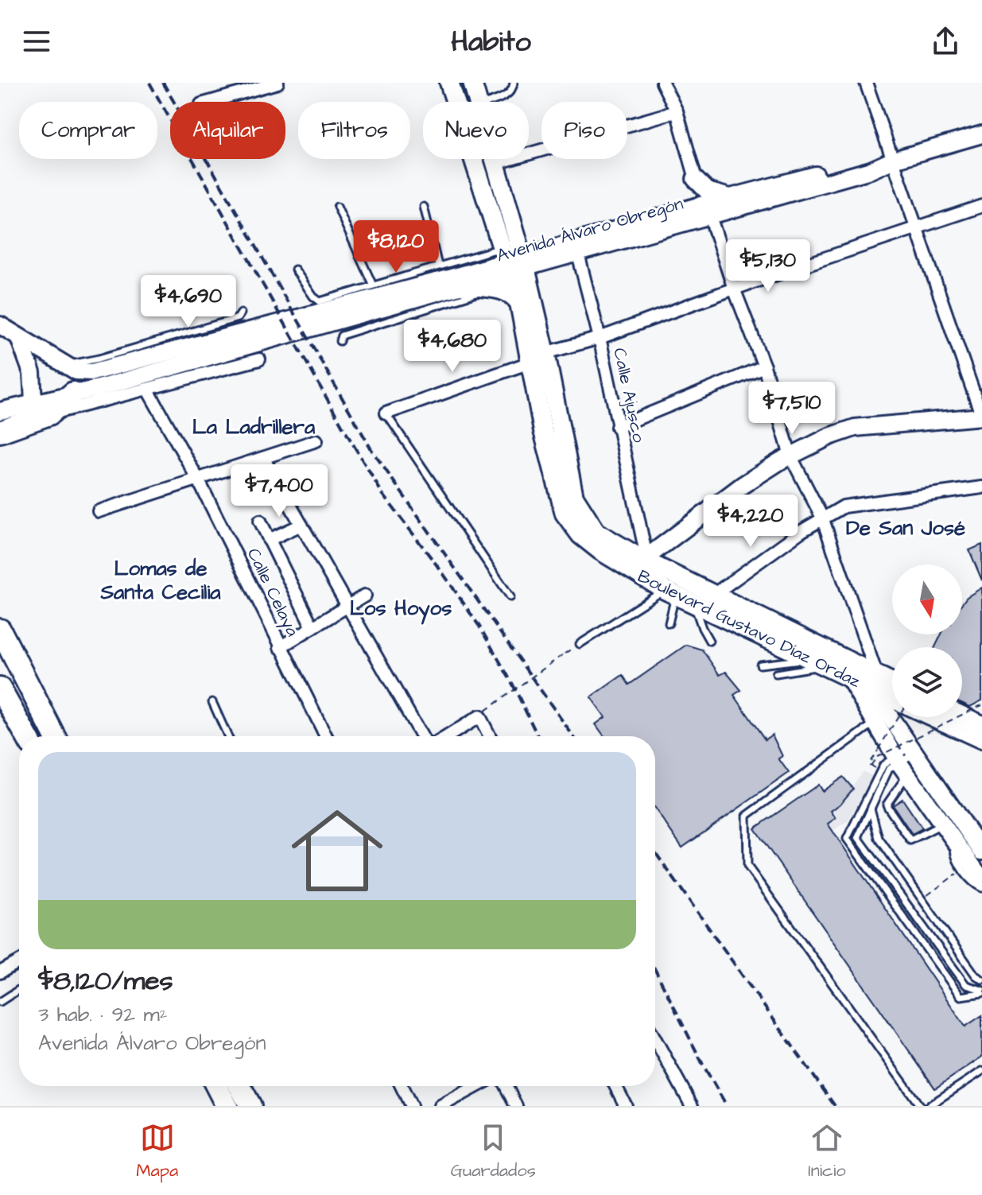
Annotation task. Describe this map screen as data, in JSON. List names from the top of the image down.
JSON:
{
  "streets": {
    "main road": ["Boulevard Gustavo Díaz Ordaz"],
    "street": ["Avenida Álvaro Obregón", "Calle Ajusco", "Calle Celaya"]
  },
  "crossings": [
    ["Avenida Álvaro Obregón", "Calle Ajusco"],
    ["Avenida Álvaro Obregón", "Boulevard Gustavo Díaz Ordaz"],
    ["Calle Ajusco", "Boulevard Gustavo Díaz Ordaz"]
  ],
  "districts": [
    "La Ladrillera",
    "De San José",
    "Lomas de Santa Cecilia",
    "Los Hoyos"
  ],
  "north": "bottom",
  "page": {
    "header": "Habito",
    "chip": [
      "Comprar",
      "Alquilar",
      "Filtros",
      "Nuevo",
      "Piso"
    ],
    "price": [
      "$8,120",
      "$5,130",
      "$4,690",
      "$4,680",
      "$7,510",
      "$7,400",
      "$4,220"
    ],
    "list": [
      {
        "name": "$8,120/mes",
        "note": "3 hab. · 92 m² · Avenida Álvaro Obregón"
      }
    ],
    "tabs": ["Mapa", "Guardados", "Inicio"]
  }
}
